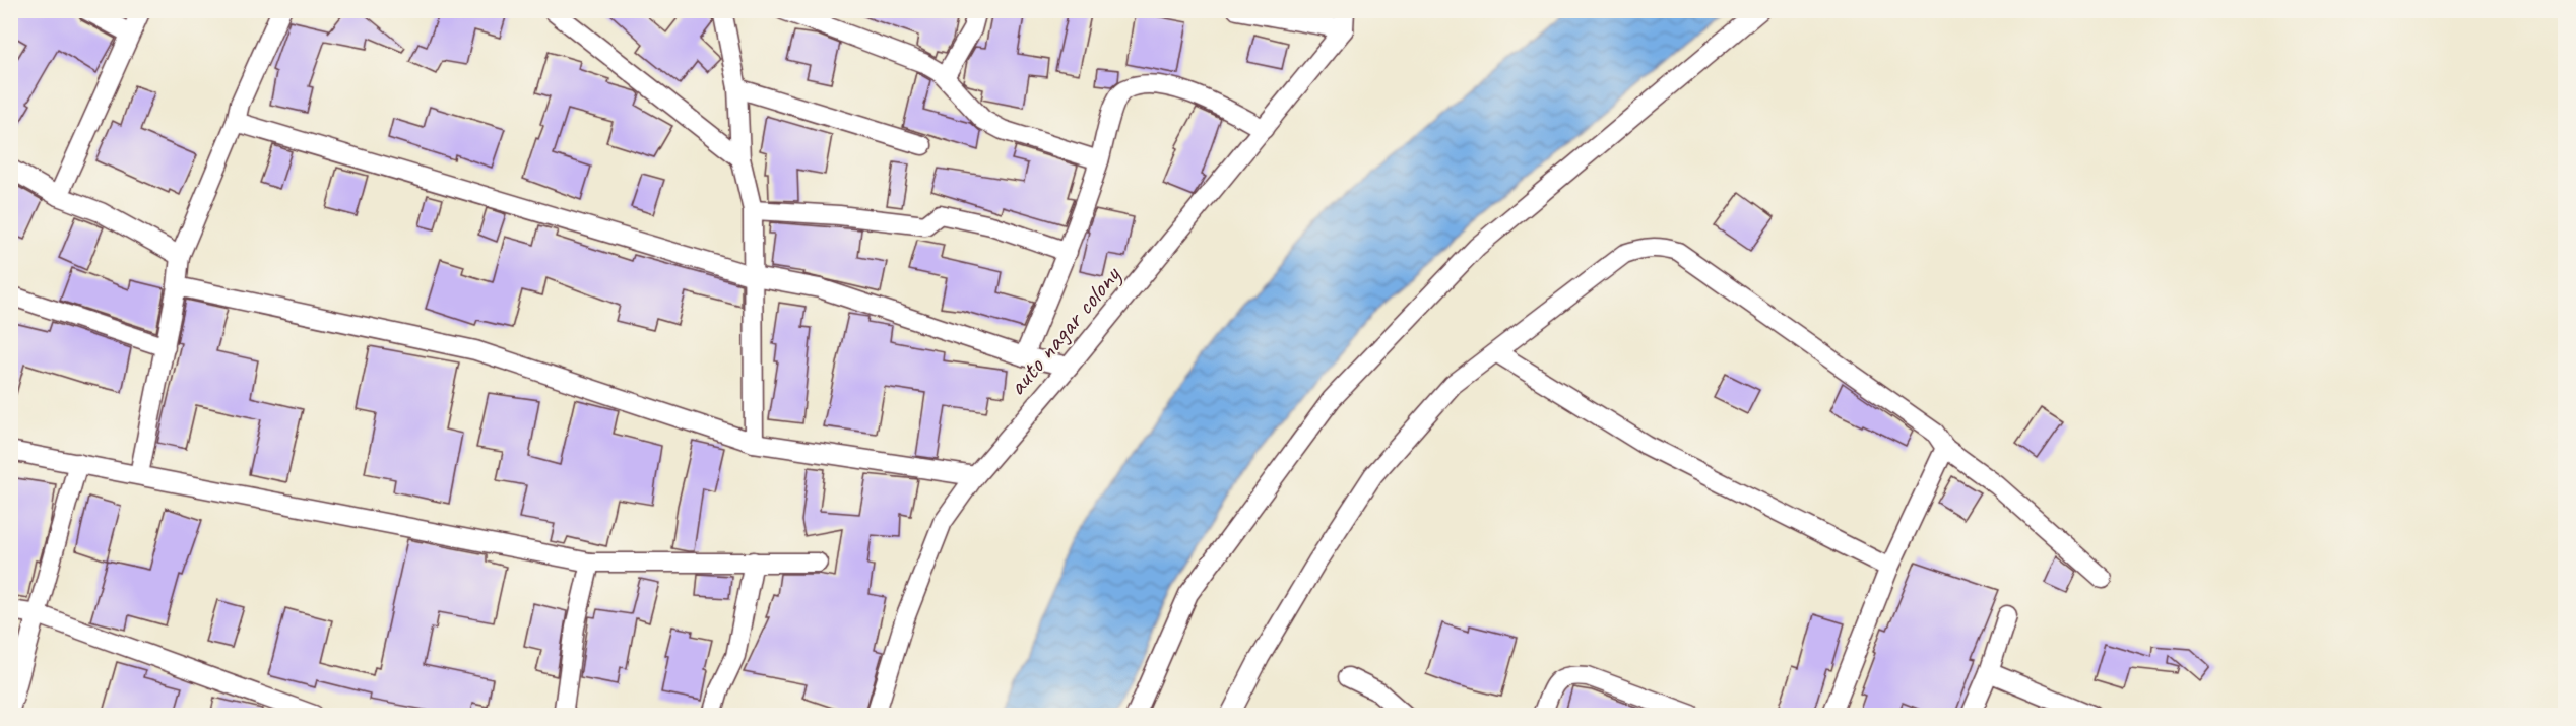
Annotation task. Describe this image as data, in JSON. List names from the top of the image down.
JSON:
{
  "streets": {
    "street": ["auto nagar colony"]
  }
}
